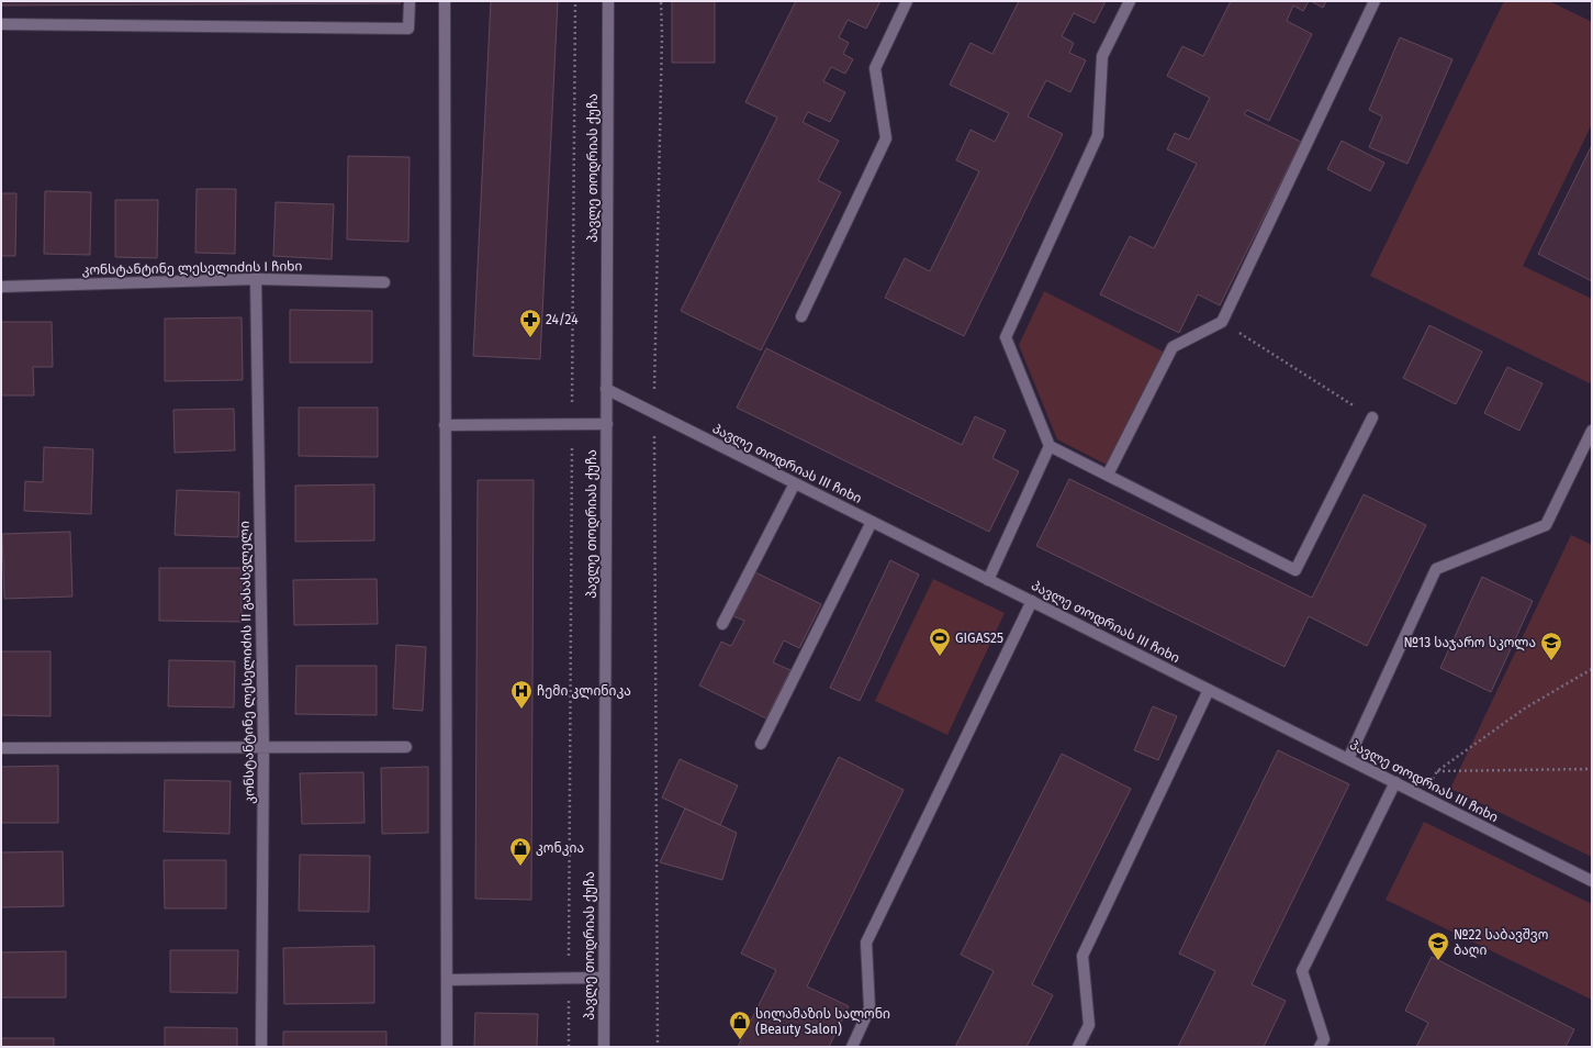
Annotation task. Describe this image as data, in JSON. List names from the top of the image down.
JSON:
{
  "streets": {
    "street": [
      "პავლე თოდრიას ქუჩა",
      "კონსტანტინე ლესელიძის I ჩიხი",
      "პავლე თოდრიას III ჩიხი",
      "კონსტანტინე ლესელიძის II გასასვლელი"
    ]
  },
  "crossings": [
    ["პავლე თოდრიას ქუჩა", "პავლე თოდრიას III ჩიხი"],
    ["კონსტანტინე ლესელიძის I ჩიხი", "კონსტანტინე ლესელიძის II გასასვლელი"]
  ],
  "places": {
    "pharmacy": ["24/24"],
    "sports": ["GIGAS25"],
    "school or university": ["№13 საჯარო სკოლა", "№22 საბავშვო ბაღი"],
    "hospital": ["ჩემი კლინიკა"],
    "shop": ["კონკია", "სილამაზის სალონი (Beauty Salon)"]
  }
}
